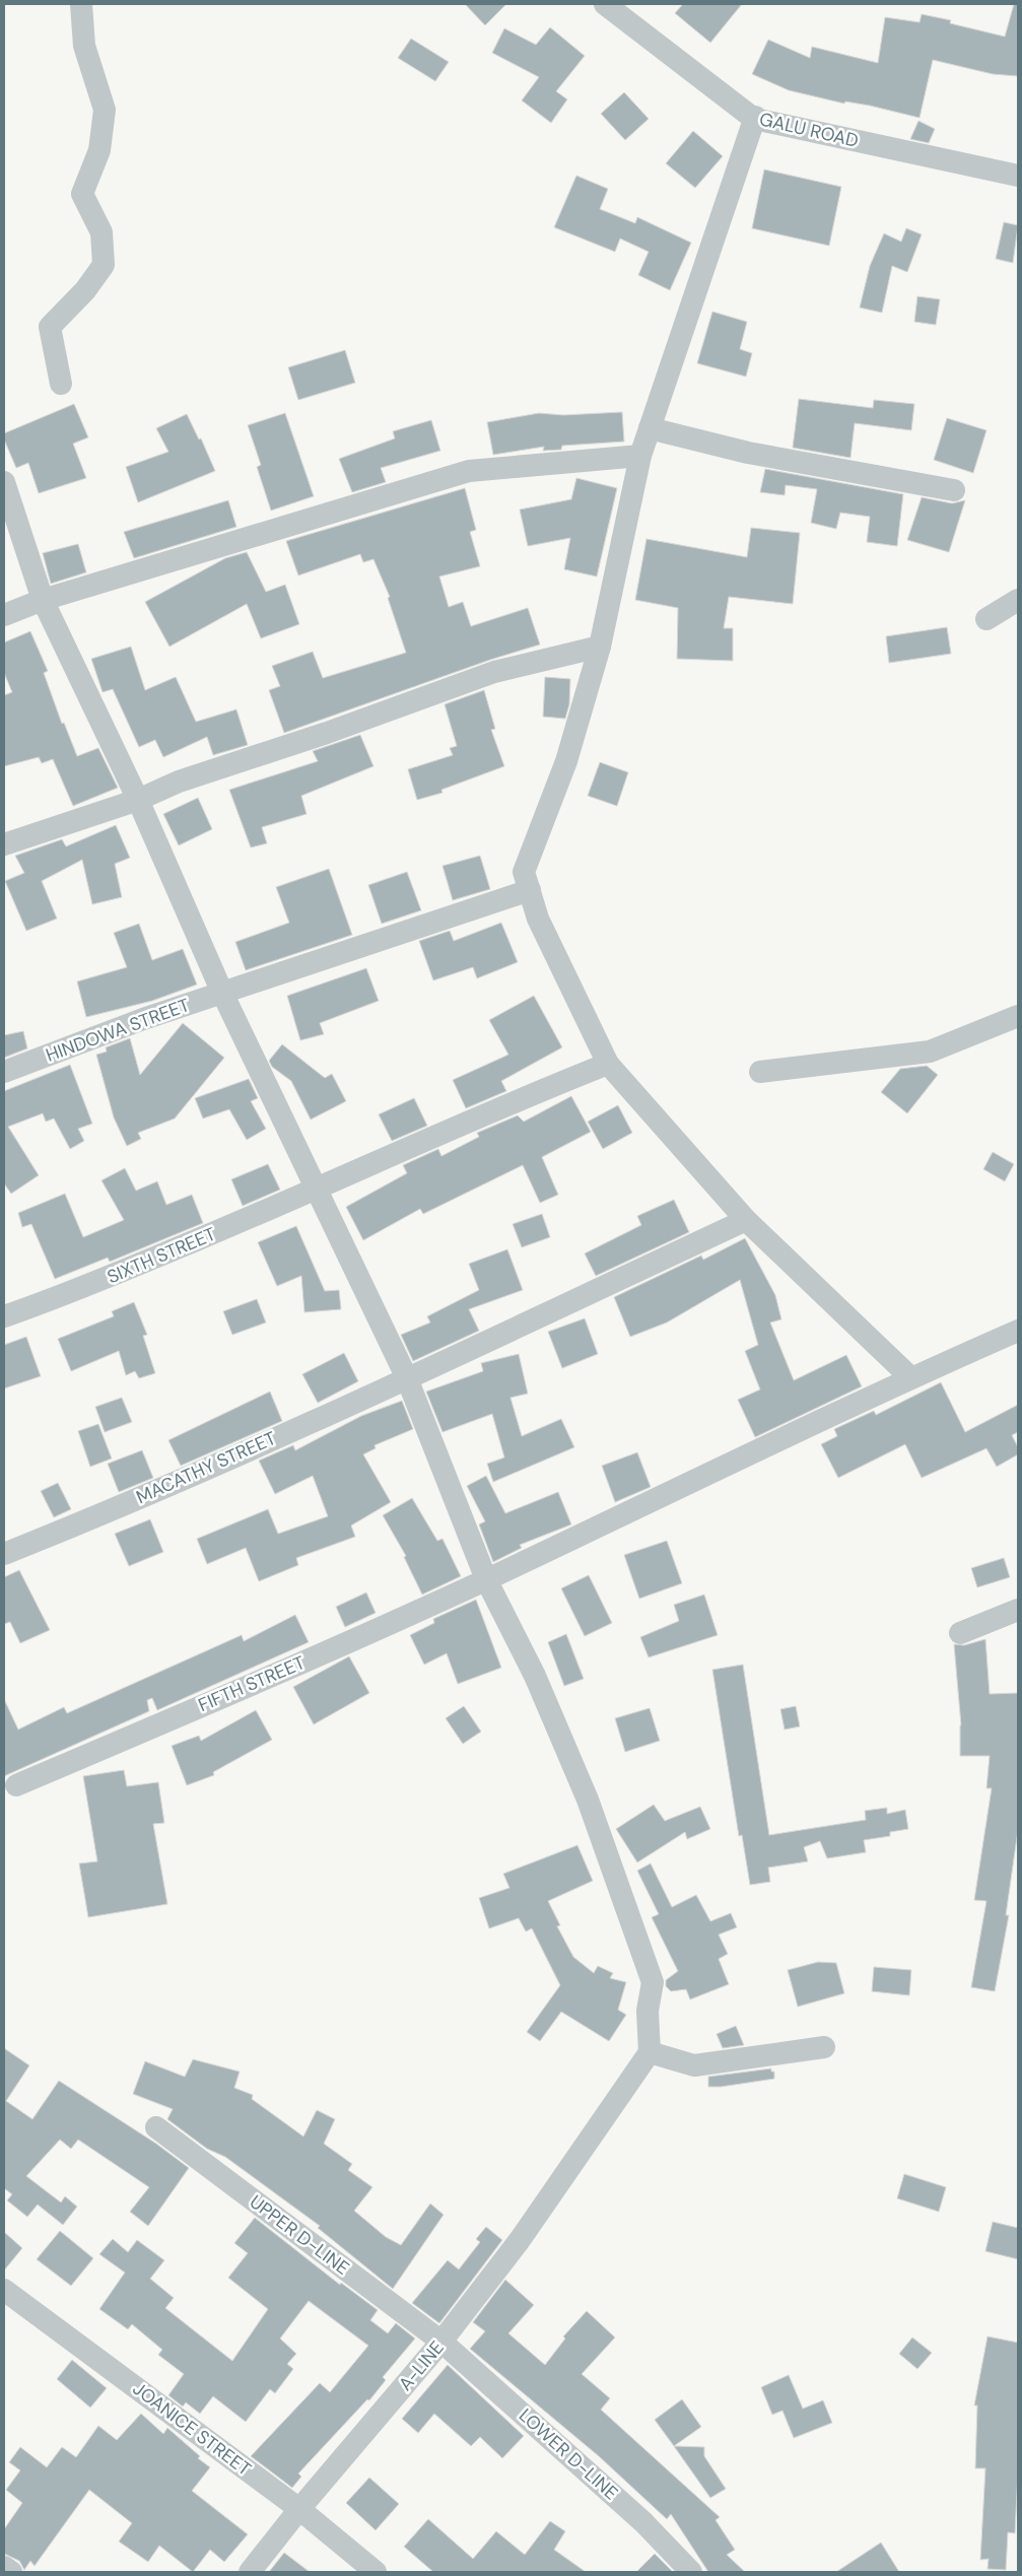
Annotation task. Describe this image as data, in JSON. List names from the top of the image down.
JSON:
{
  "streets": {
    "street": [
      "GALU ROAD",
      "HINDOWA STREET",
      "SIXTH STREET",
      "MACATHY STREET",
      "FIFTH STREET",
      "UPPER D-LINE",
      "A-LINE",
      "JOANICE STREET",
      "LOWER D-LINE"
    ]
  },
  "crossings": [
    ["UPPER D-LINE", "A-LINE"],
    ["UPPER D-LINE", "LOWER D-LINE"],
    ["A-LINE", "JOANICE STREET"],
    ["A-LINE", "LOWER D-LINE"]
  ]
}
